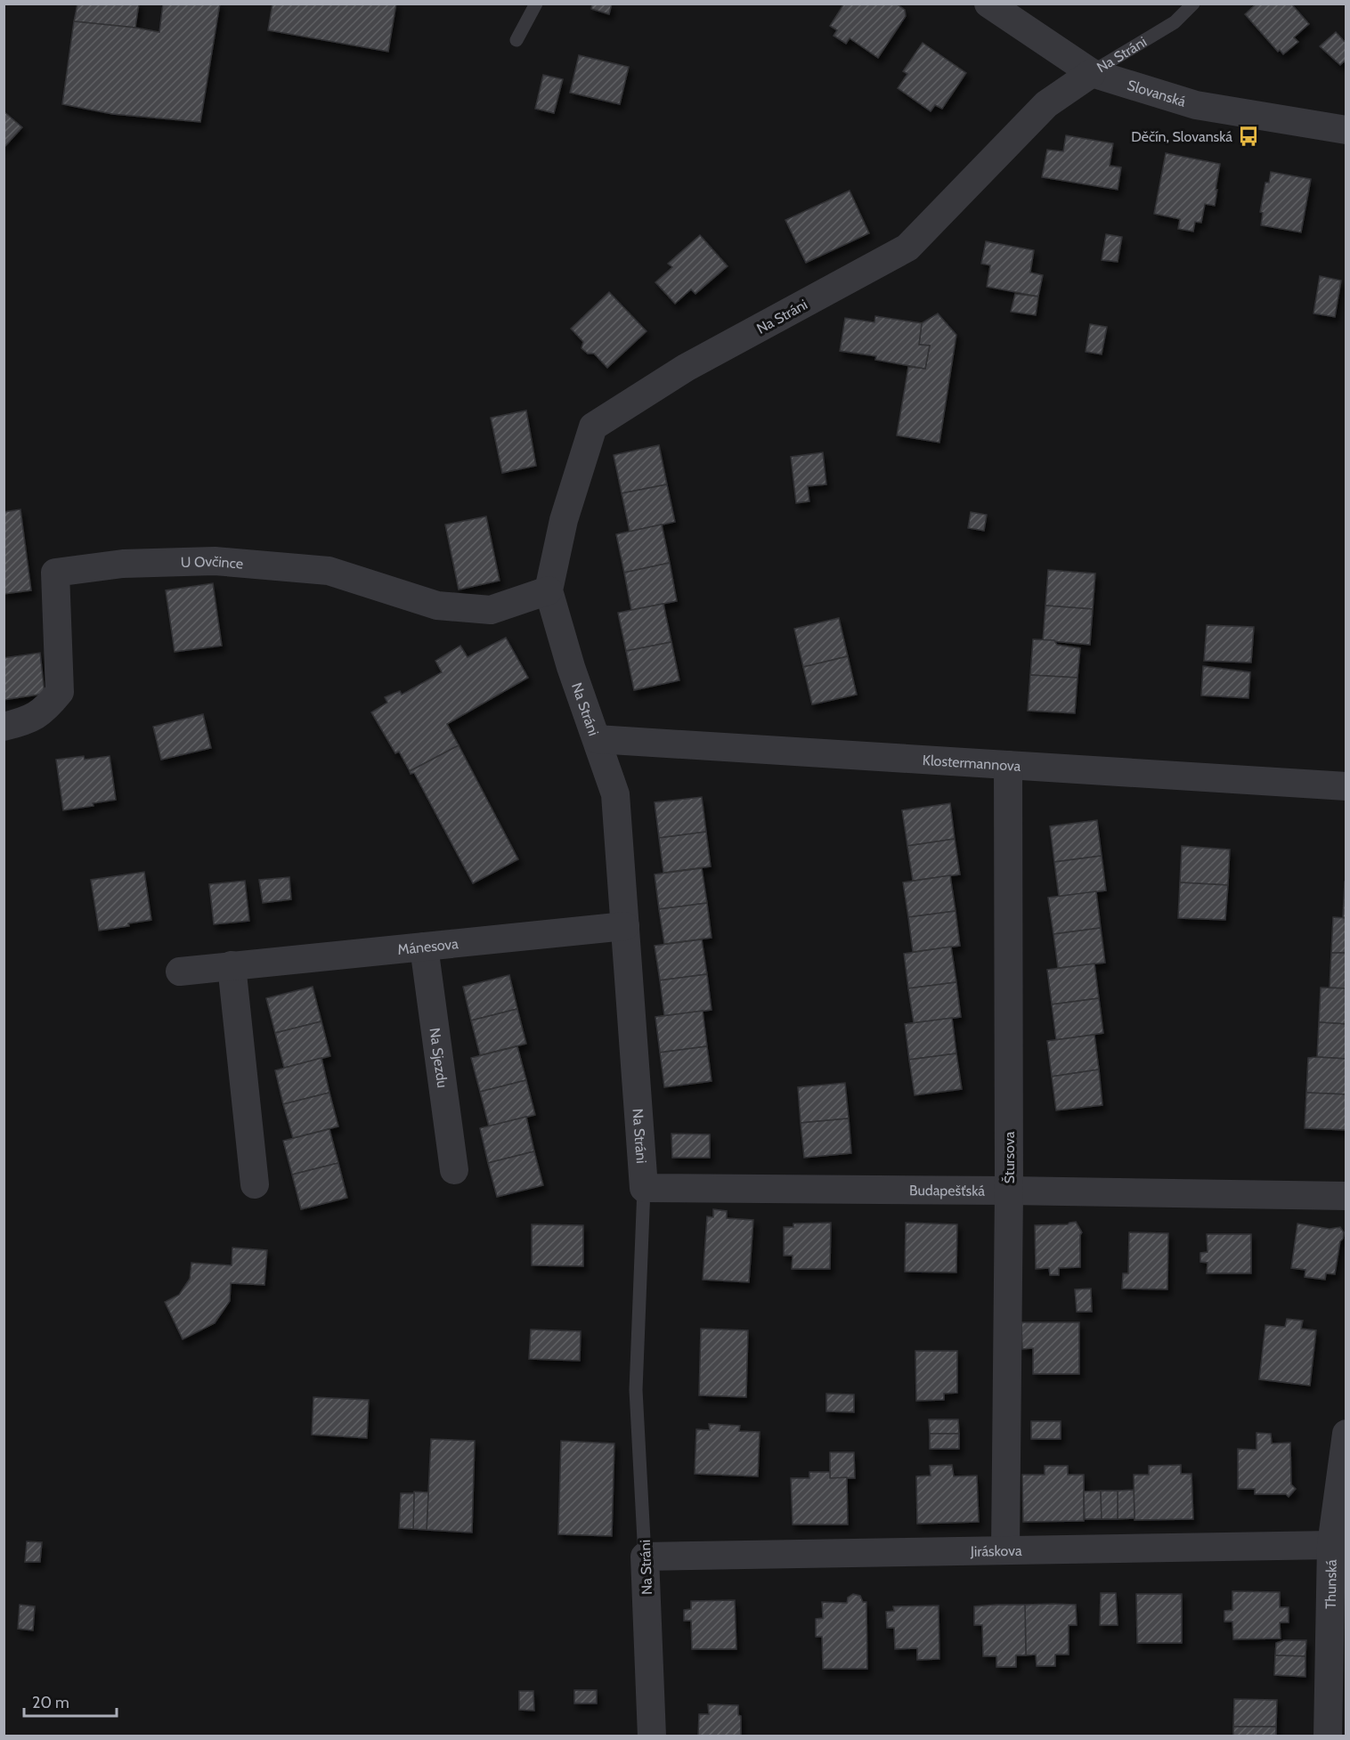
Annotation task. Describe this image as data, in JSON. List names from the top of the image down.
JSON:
{
  "streets": {
    "street": [
      "Na Stráni",
      "Slovanská",
      "U Ovčince",
      "Klostermannova",
      "Mánesova",
      "Na Sjezdu",
      "Štursova",
      "Budapešťská",
      "Jiráskova",
      "Thunská"
    ]
  },
  "crossings": [
    ["Na Stráni", "Slovanská"],
    ["Na Stráni", "U Ovčince"],
    ["Na Stráni", "Klostermannova"],
    ["Na Stráni", "Mánesova"],
    ["Na Stráni", "Budapešťská"],
    ["Na Stráni", "Jiráskova"],
    ["Klostermannova", "Štursova"],
    ["Mánesova", "Na Sjezdu"],
    ["Štursova", "Budapešťská"],
    ["Štursova", "Jiráskova"],
    ["Jiráskova", "Thunská"]
  ],
  "places": {
    "bus stop": ["Děčín, Slovanská"]
  },
  "scale_bar": "20 m"
}
